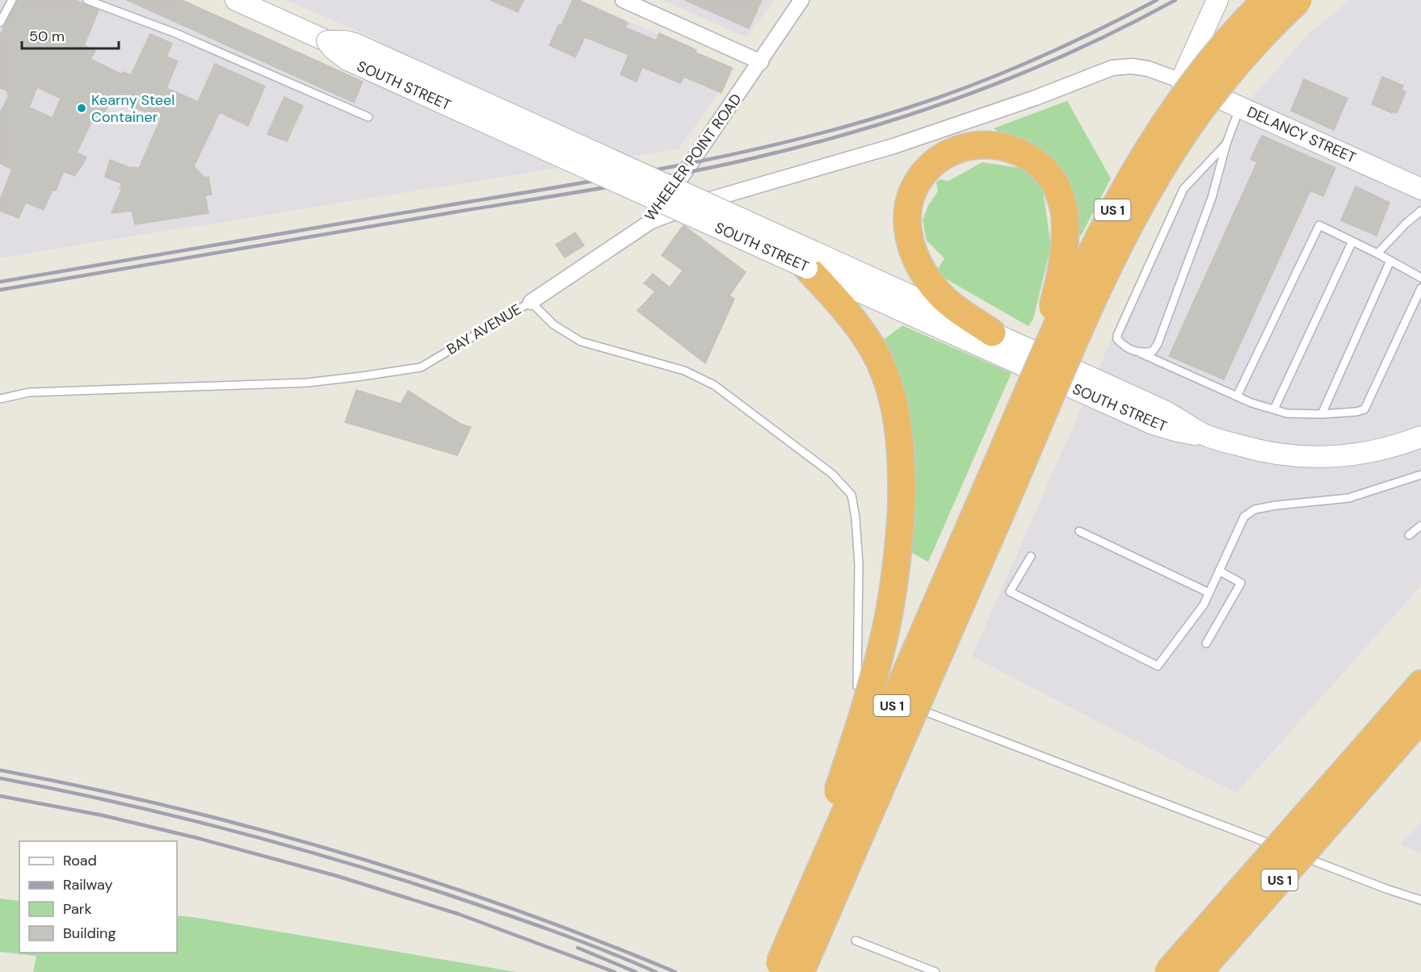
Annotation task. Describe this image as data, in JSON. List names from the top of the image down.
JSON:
{
  "streets": {
    "highway": ["US 1"],
    "main road": ["SOUTH STREET", "DELANCY STREET"],
    "street": ["WHEELER POINT ROAD"],
    "lane": ["BAY AVENUE"]
  },
  "crossings": [
    ["WHEELER POINT ROAD", "BAY AVENUE"]
  ],
  "places": ["Kearny Steel Container"],
  "legend": [
    "Road",
    "Railway",
    "Park",
    "Building"
  ],
  "scale_bar": "50 m"
}
